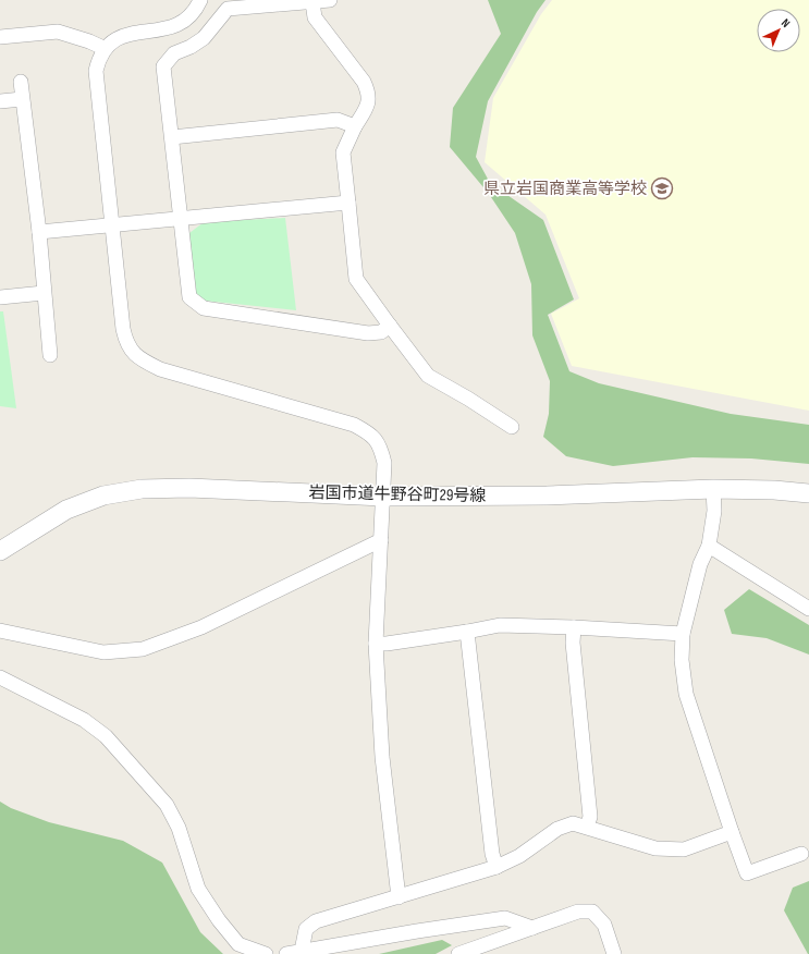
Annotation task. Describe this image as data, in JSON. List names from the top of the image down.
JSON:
{
  "streets": {
    "street": ["岩国市道牛野谷町29号線"]
  },
  "places": {
    "school or university": ["県立岩国商業高等学校"]
  },
  "north": "top right"
}
